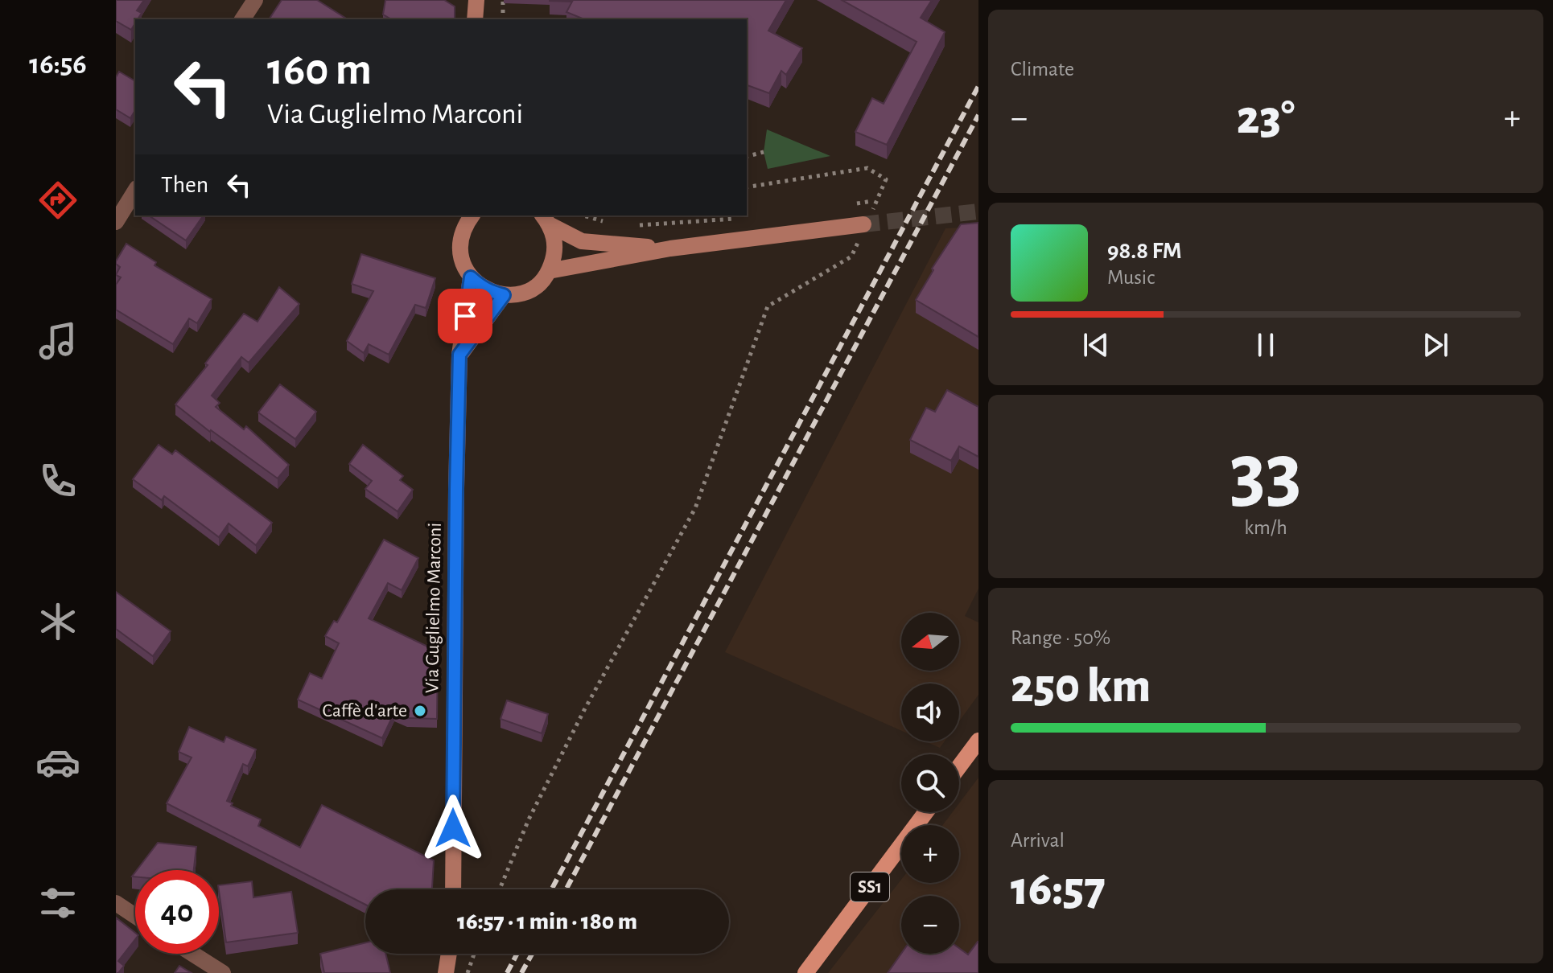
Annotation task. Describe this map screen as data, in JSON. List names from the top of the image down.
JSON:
{
  "streets": {
    "main road": ["SS1"],
    "street": ["Via Guglielmo Marconi"]
  },
  "places": ["Caffè d'arte"],
  "north": "left",
  "page": {
    "tabs": "16:56",
    "tile": [
      "Climate",
      ["33", "km/h"],
      ["Range · 50%", "250 km"],
      ["Arrival", "16:57"]
    ],
    "turn": ["160 m", "Via Guglielmo Marconi"],
    "heat": ["−", "23°", "+"],
    "then": "Then",
    "song": ["98.8 FM", "Music"],
    "map_buttons": ["+", "−"],
    "limit": "40",
    "trip": "16:57 · 1 min · 180 m"
  }
}
